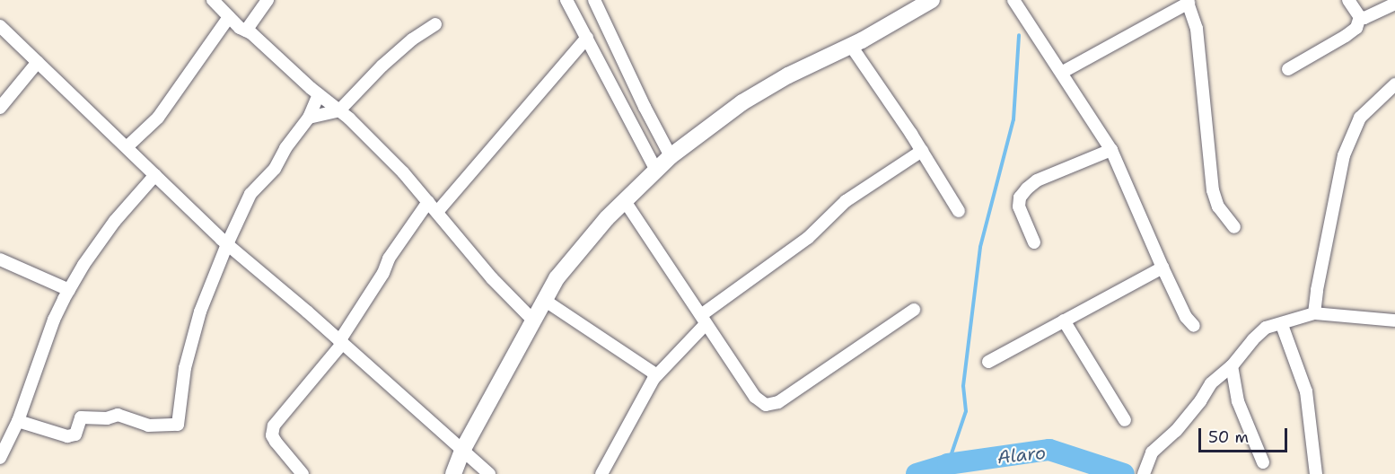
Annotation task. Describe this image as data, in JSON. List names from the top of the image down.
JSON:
{
  "water": ["Alaro"],
  "scale_bar": "50 m"
}
